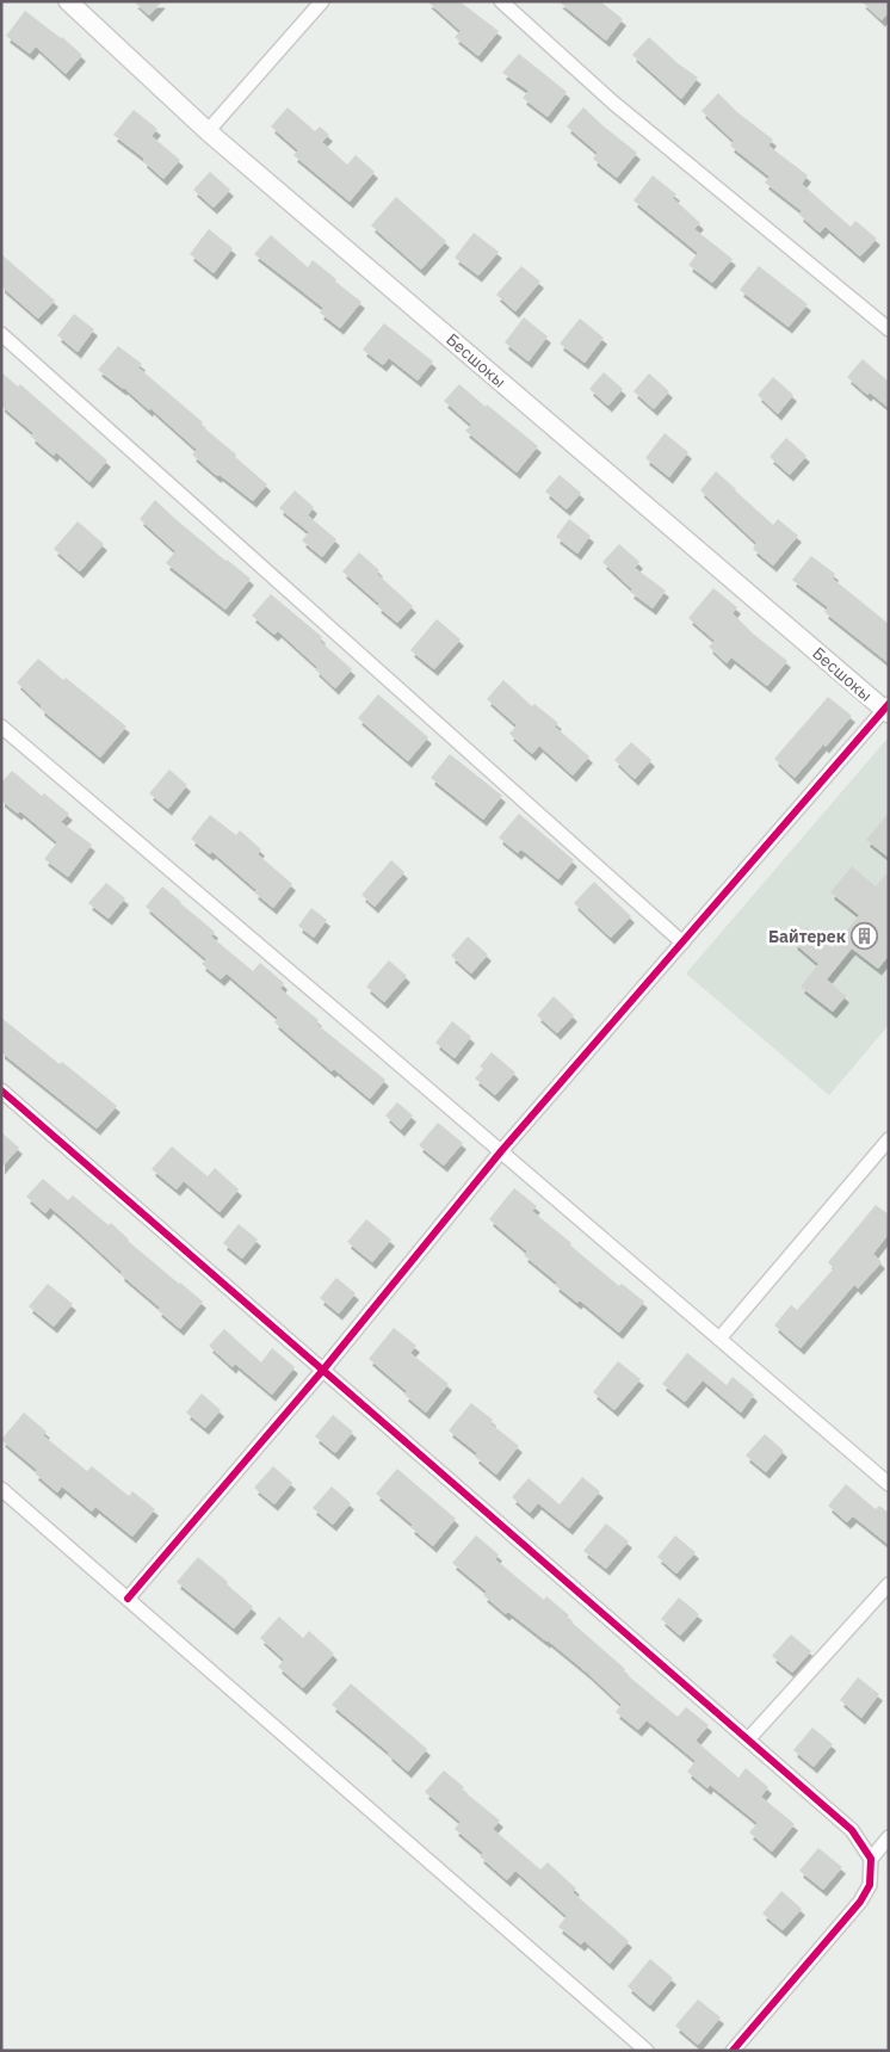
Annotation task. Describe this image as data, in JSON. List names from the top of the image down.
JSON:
{
  "streets": {
    "street": ["Бесшокы"]
  },
  "places": {
    "building": ["Байтерек"]
  }
}
